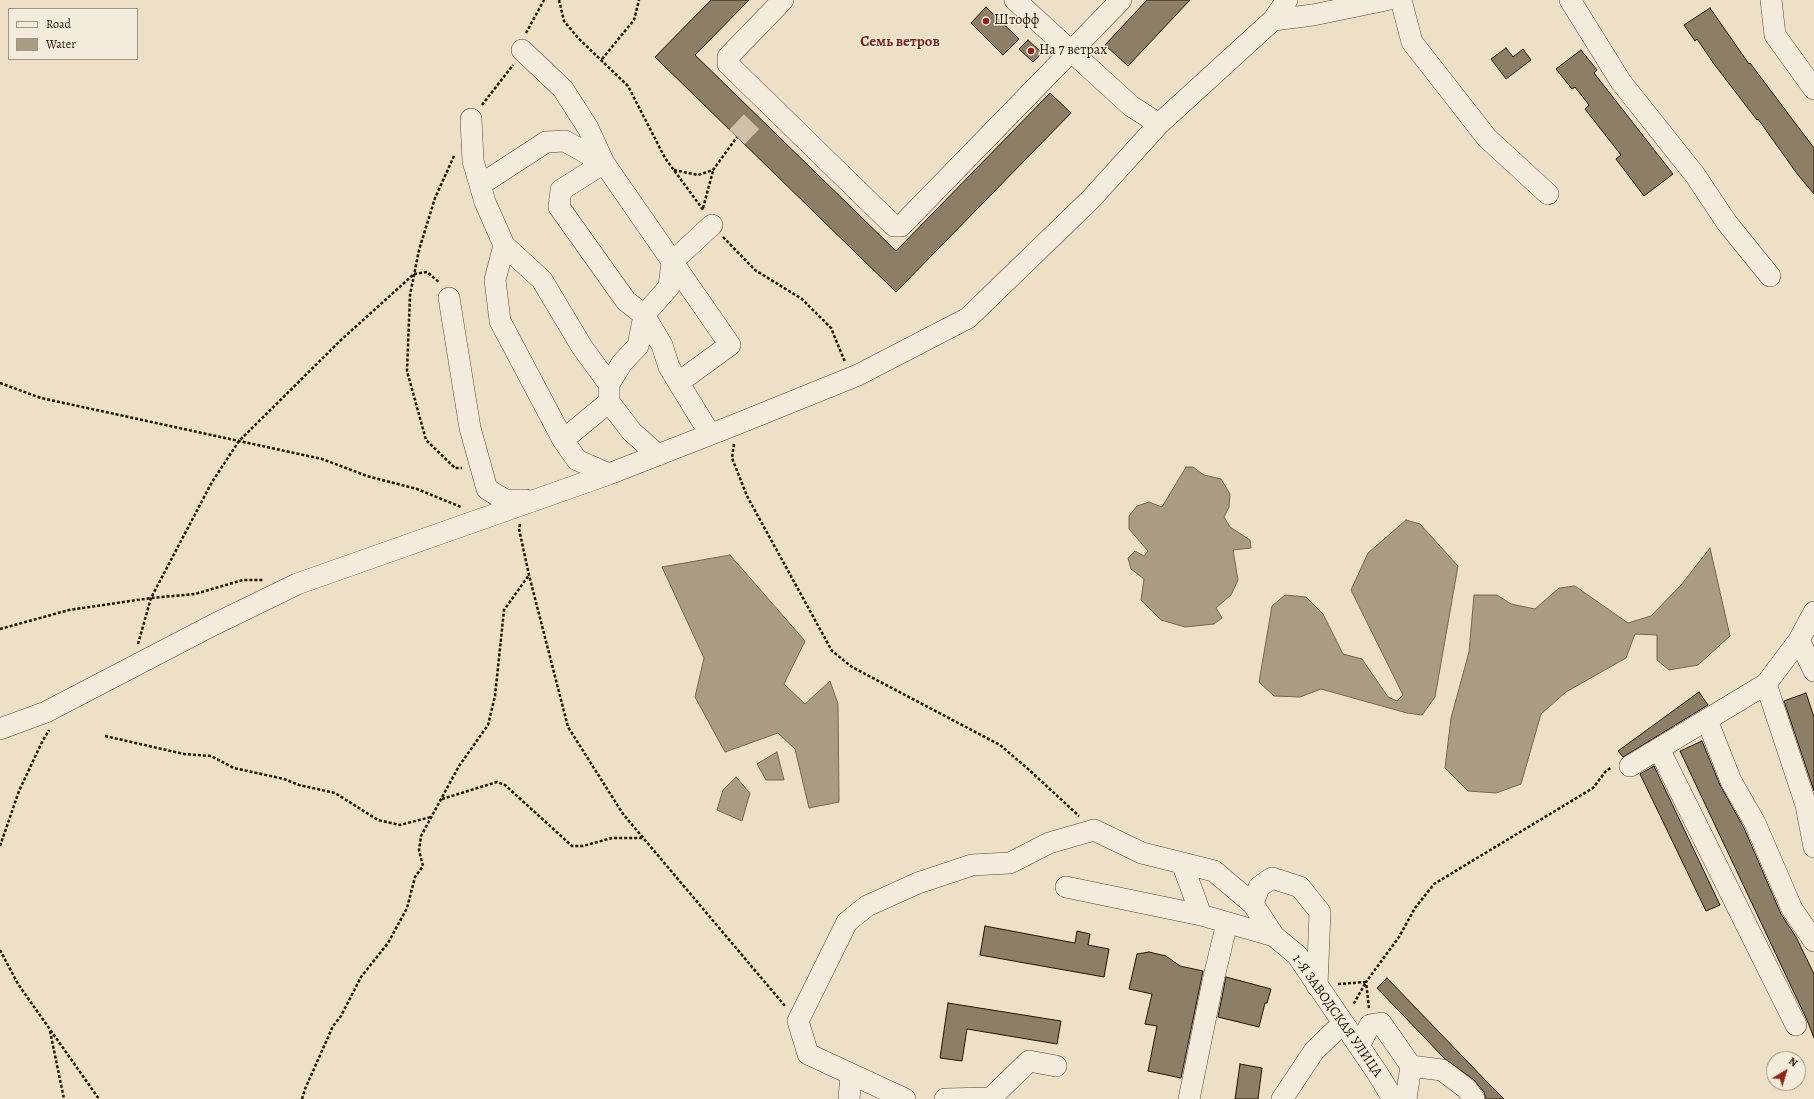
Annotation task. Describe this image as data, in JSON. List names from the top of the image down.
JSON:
{
  "streets": {
    "street": ["1-Я ЗАВОДСКАЯ УЛИЦА"]
  },
  "districts": ["Семь ветров"],
  "places": ["Штофф", "На 7 ветрах"],
  "legend": ["Road", "Water"],
  "north": "top right"
}
